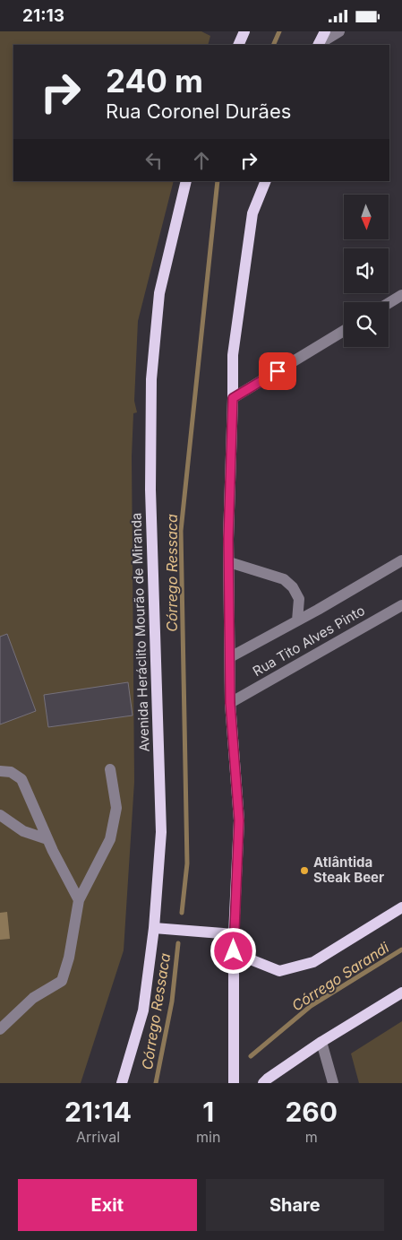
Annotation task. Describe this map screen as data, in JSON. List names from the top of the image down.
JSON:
{
  "streets": {
    "main road": ["Avenida Heráclito Mourão de Miranda"],
    "street": ["Rua Tito Alves Pinto"]
  },
  "water": ["Córrego Ressaca", "Córrego Sarandi"],
  "places": ["Atlântida Steak Beer"],
  "north": "bottom",
  "page": {
    "status": "21:13",
    "turn": ["240 m", "Rua Coronel Durães"],
    "eta": [
      "21:14",
      "Arrival",
      "1",
      "min",
      "260",
      "m"
    ],
    "buttons": ["Exit", "Share"]
  }
}
